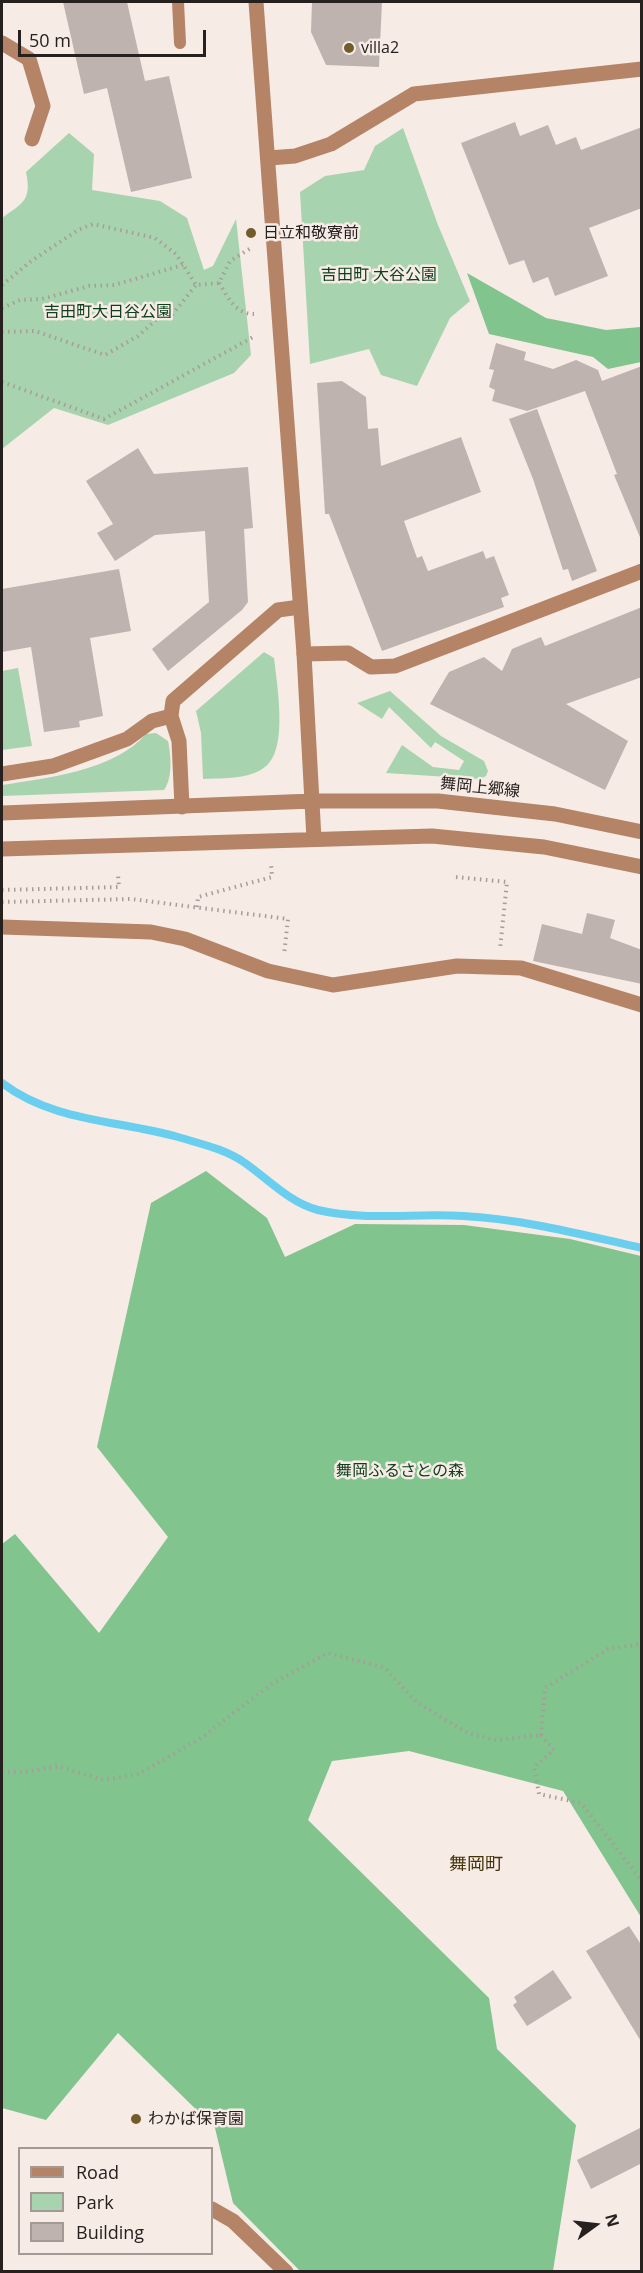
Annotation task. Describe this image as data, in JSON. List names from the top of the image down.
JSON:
{
  "streets": {
    "street": ["舞岡上郷線"]
  },
  "districts": ["舞岡町"],
  "parks": ["吉田町 大谷公園", "吉田町大日谷公園", "舞岡ふるさとの森"],
  "places": ["villa2", "日立和敬寮前", "わかば保育園"],
  "legend": ["Road", "Park", "Building"],
  "scale_bar": "50 m",
  "north": "right"
}
